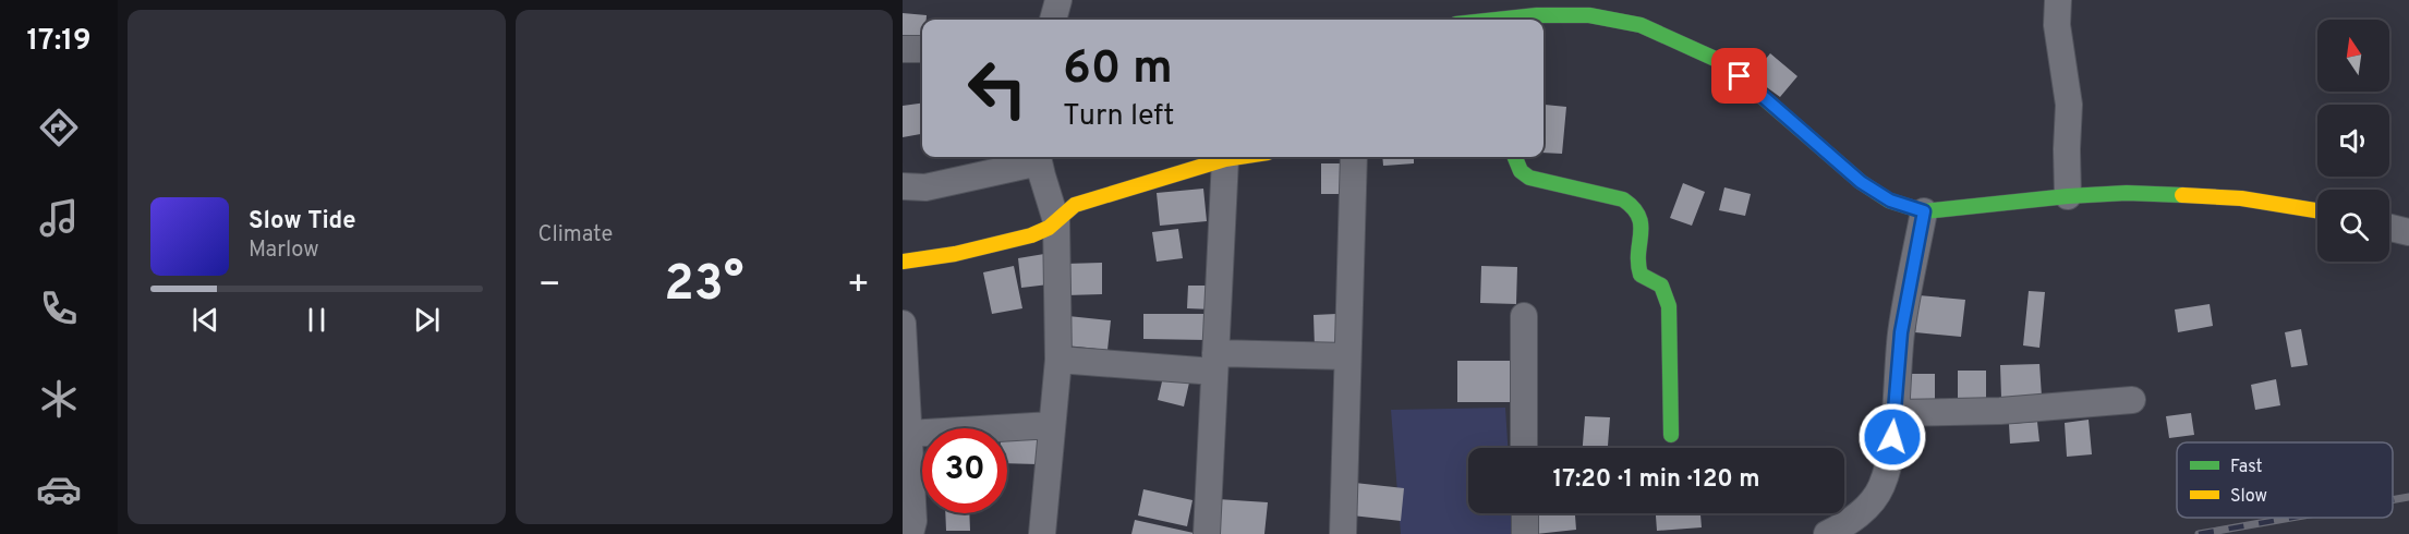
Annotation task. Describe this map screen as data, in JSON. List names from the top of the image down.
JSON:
{
  "legend": ["Fast", "Slow"],
  "north": "top",
  "page": {
    "tabs": "17:19",
    "tile": "Climate",
    "turn": ["60 m", "Turn left"],
    "song": ["Slow Tide", "Marlow"],
    "heat": ["−", "23°", "+"],
    "limit": "30",
    "trip": "17:20 · 1 min · 120 m"
  }
}
